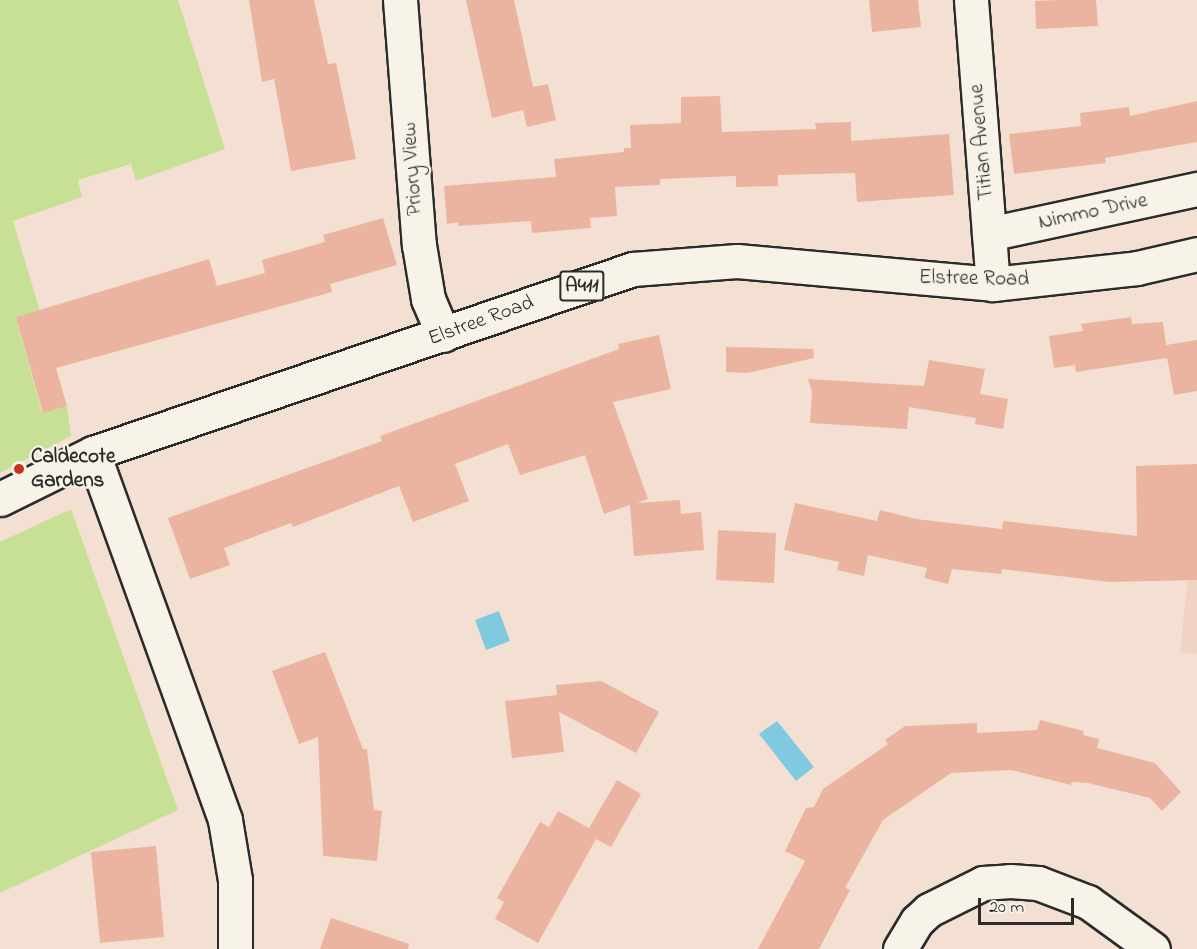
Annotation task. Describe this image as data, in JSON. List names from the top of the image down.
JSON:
{
  "streets": {
    "street": [
      "Titian Avenue",
      "Priory View",
      "Nimmo Drive",
      "Elstree Road",
      "A411"
    ]
  },
  "crossings": [
    ["Titian Avenue", "Nimmo Drive"],
    ["Titian Avenue", "Elstree Road"],
    ["Priory View", "Elstree Road"]
  ],
  "places": ["Caldecote Gardens"],
  "scale_bar": "20 m"
}
